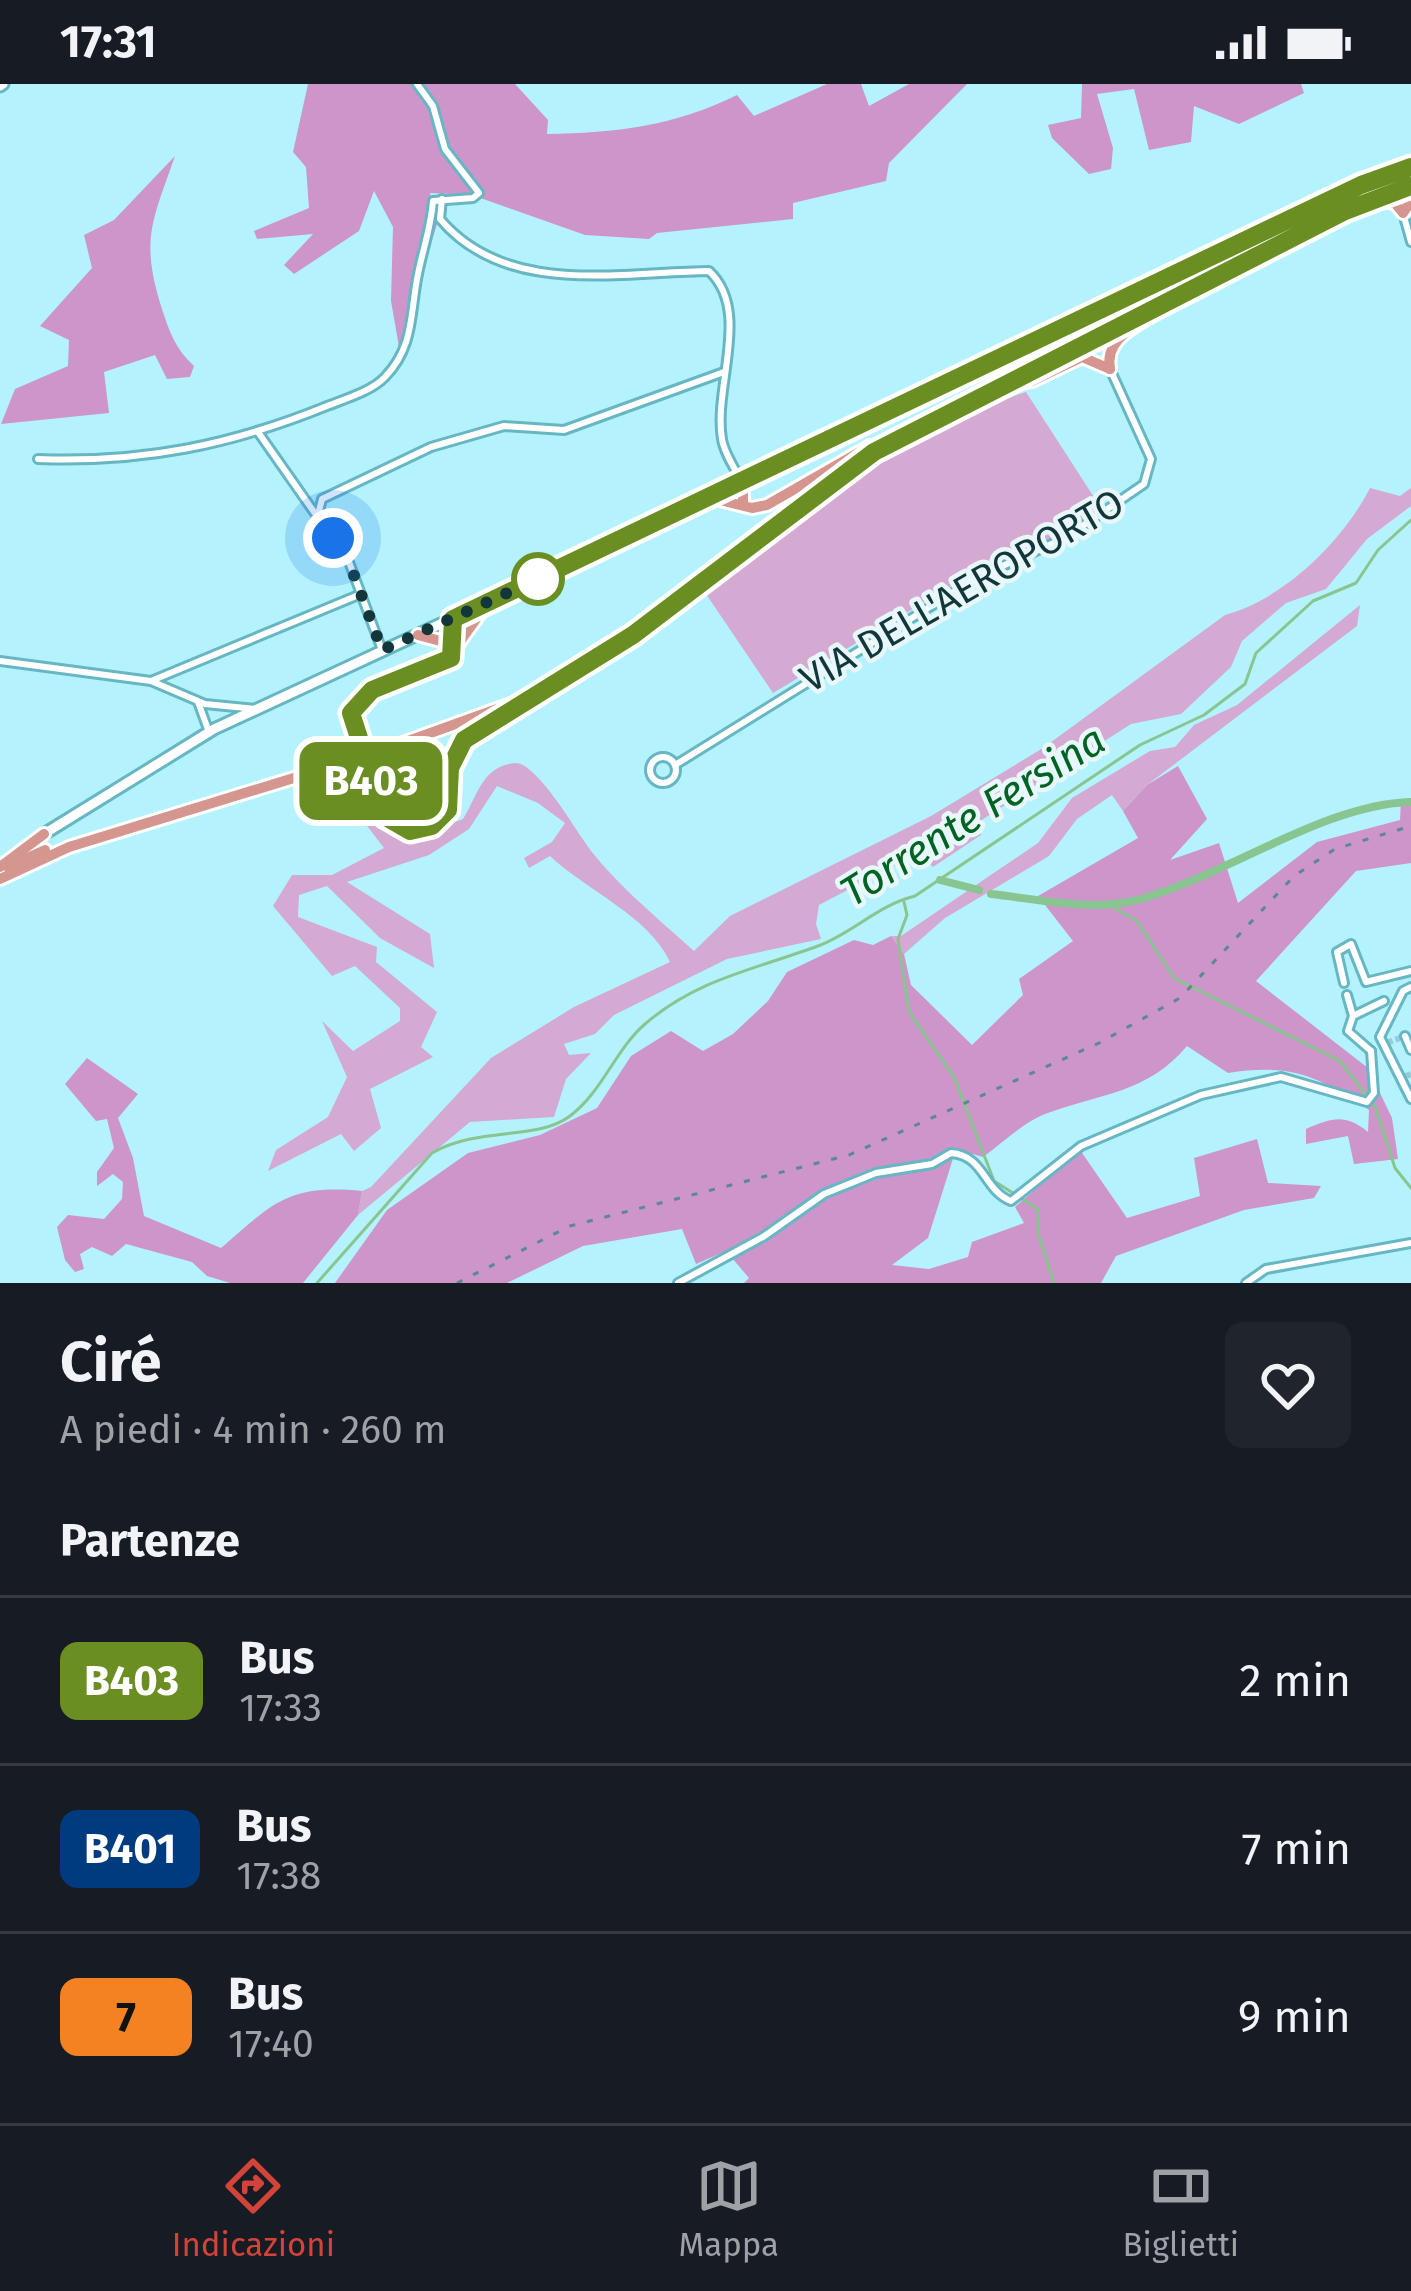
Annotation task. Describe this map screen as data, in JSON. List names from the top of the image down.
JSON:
{
  "streets": {
    "street": ["VIA DELL'AEROPORTO"]
  },
  "water": ["Torrente Fersina"],
  "lines": ["bus line B403"],
  "page": {
    "status": "17:31",
    "on_map": "B403",
    "heading": [
      ["Ciré", "A piedi · 4 min · 260 m"],
      "Partenze"
    ],
    "list": [
      {
        "mark": "B403",
        "name": "Bus",
        "note": "17:33",
        "value": "2 min"
      },
      {
        "mark": "B401",
        "name": "Bus",
        "note": "17:38",
        "value": "7 min"
      },
      {
        "mark": "7",
        "name": "Bus",
        "note": "17:40",
        "value": "9 min"
      }
    ],
    "tabs": ["Indicazioni", "Mappa", "Biglietti"]
  }
}
